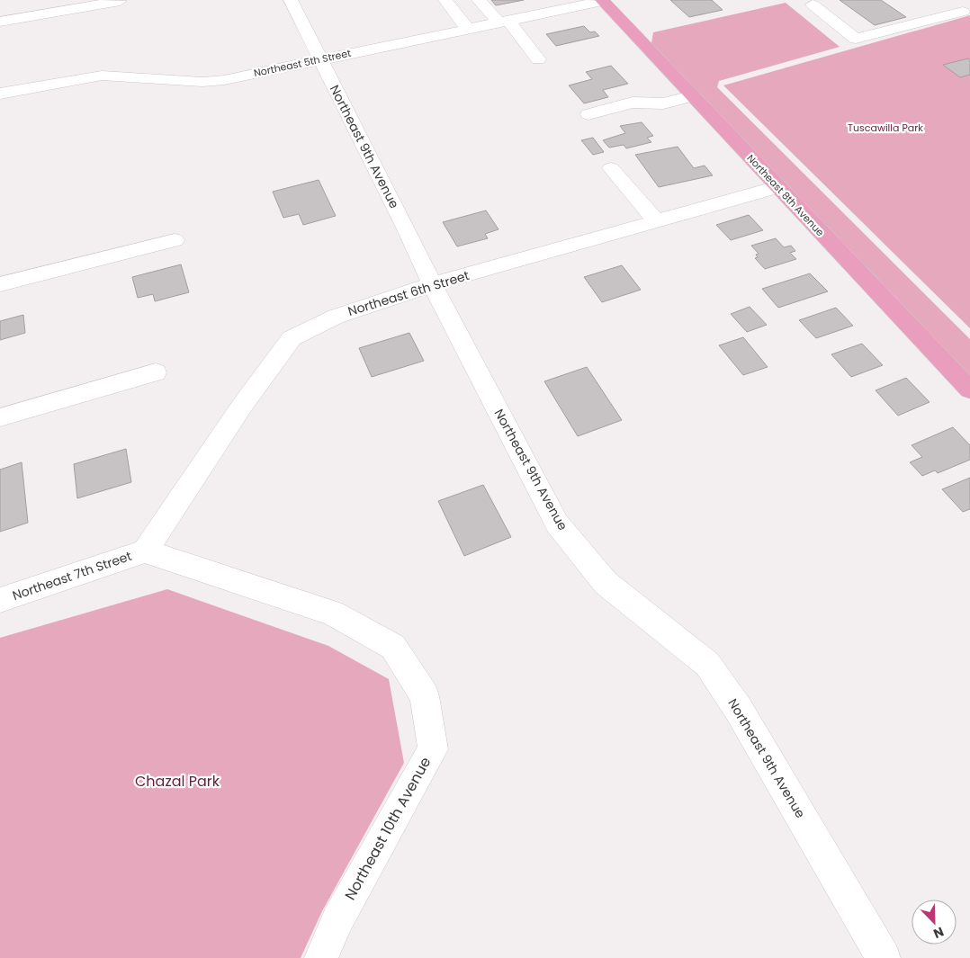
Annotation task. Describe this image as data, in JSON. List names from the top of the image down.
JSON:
{
  "streets": {
    "main road": ["Northeast 8th Avenue"],
    "street": [
      "Northeast 5th Street",
      "Northeast 9th Avenue",
      "Northeast 6th Street",
      "Northeast 7th Street",
      "Northeast 10th Avenue"
    ]
  },
  "crossings": [
    ["Northeast 5th Street", "Northeast 9th Avenue"],
    ["Northeast 5th Street", "Northeast 8th Avenue"],
    ["Northeast 9th Avenue", "Northeast 6th Street"],
    ["Northeast 8th Avenue", "Northeast 6th Street"],
    ["Northeast 6th Street", "Northeast 7th Street"],
    ["Northeast 6th Street", "Northeast 10th Avenue"],
    ["Northeast 7th Street", "Northeast 10th Avenue"]
  ],
  "parks": ["Tuscawilla Park", "Chazal Park"],
  "north": "bottom right"
}
